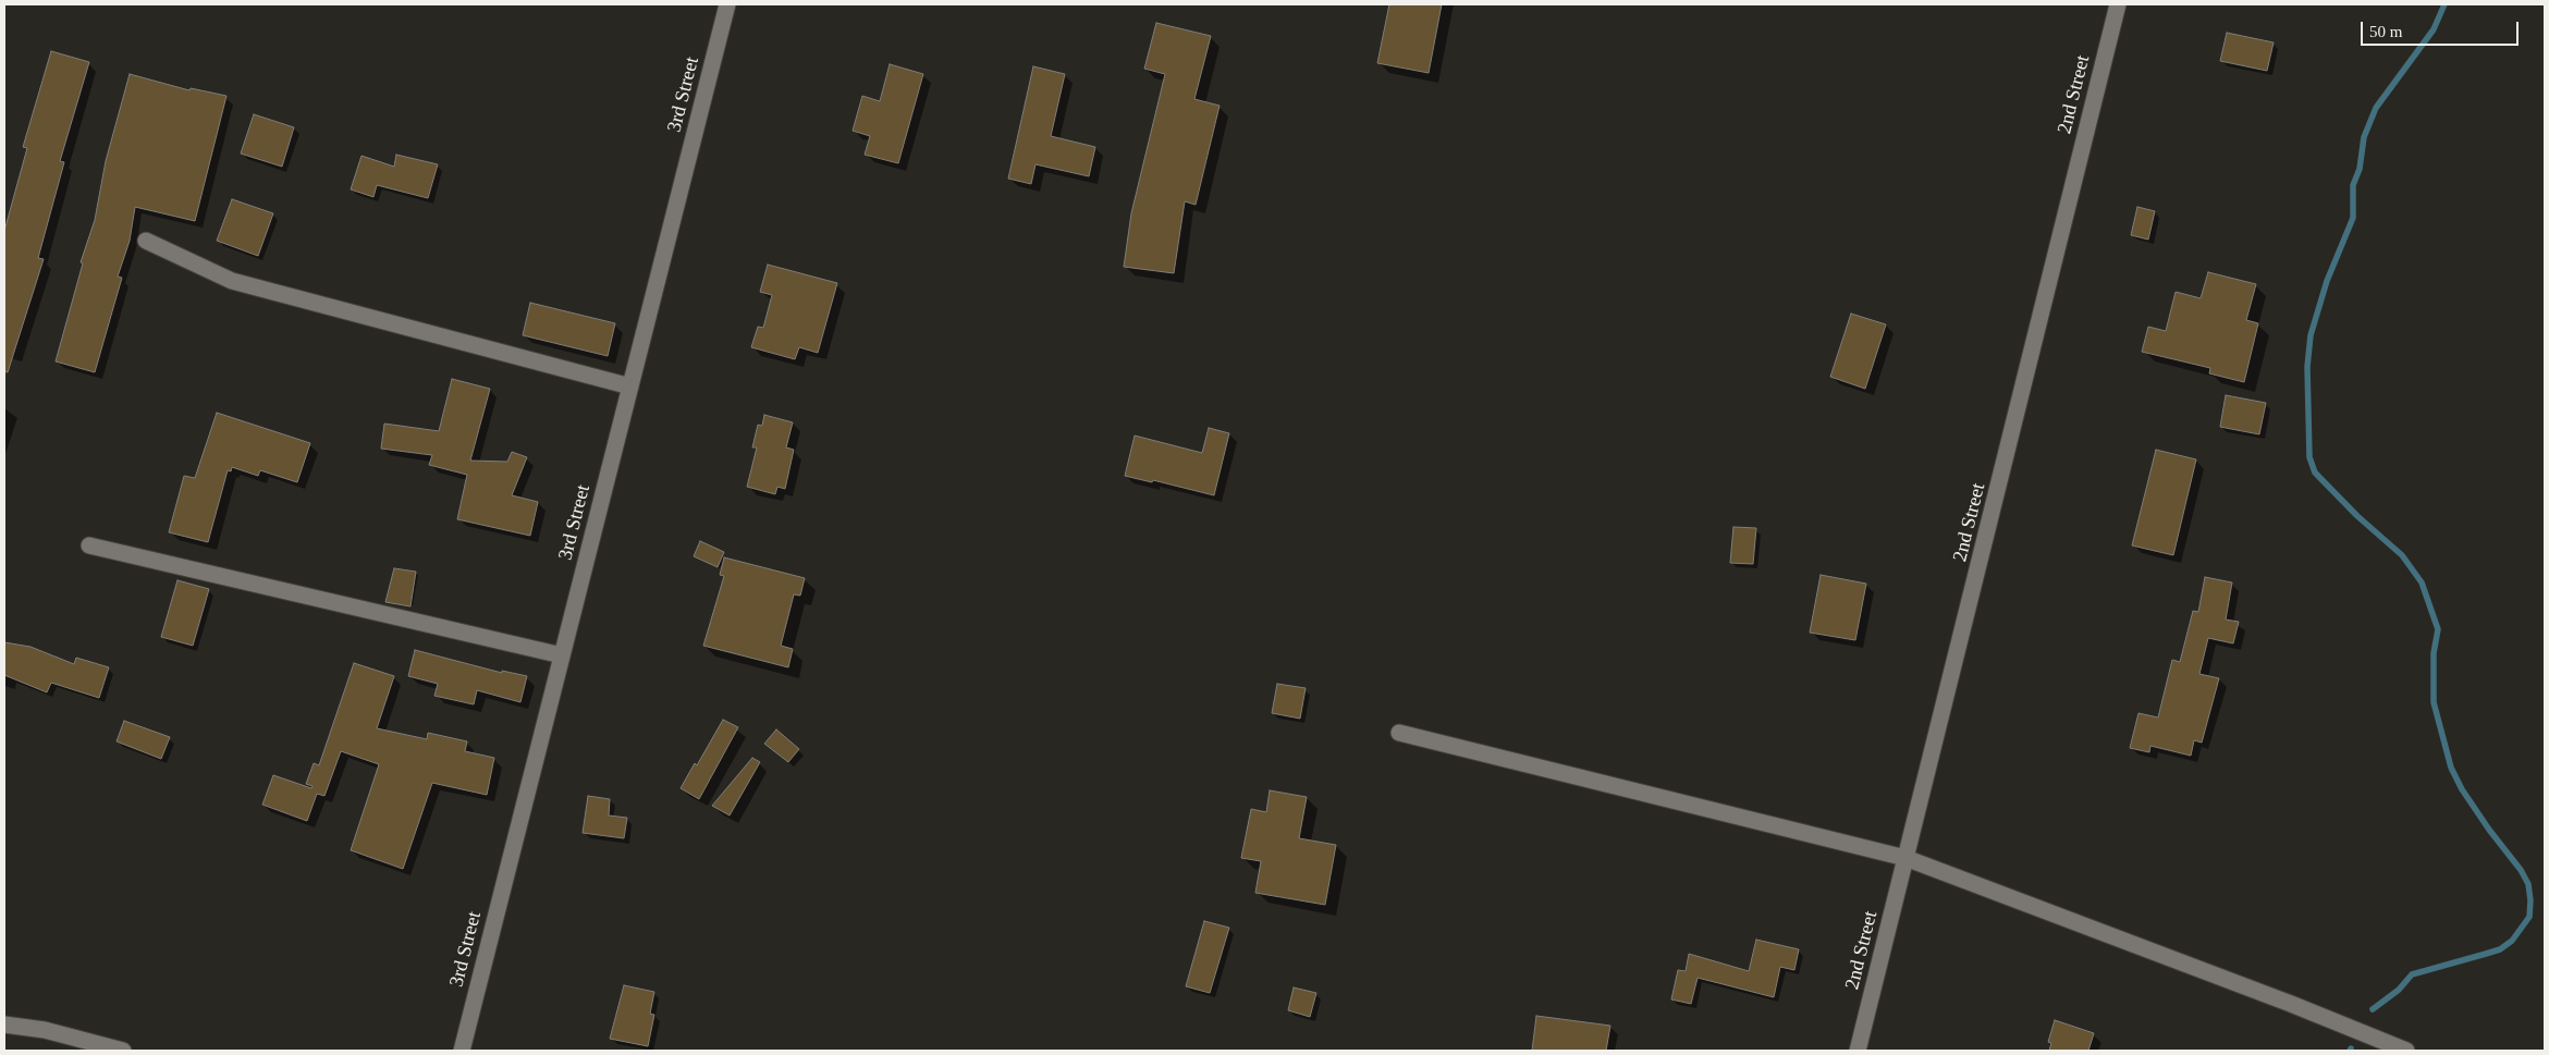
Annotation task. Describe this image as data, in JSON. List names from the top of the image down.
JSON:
{
  "streets": {
    "street": ["3rd Street", "2nd Street"]
  },
  "scale_bar": "50 m"
}
